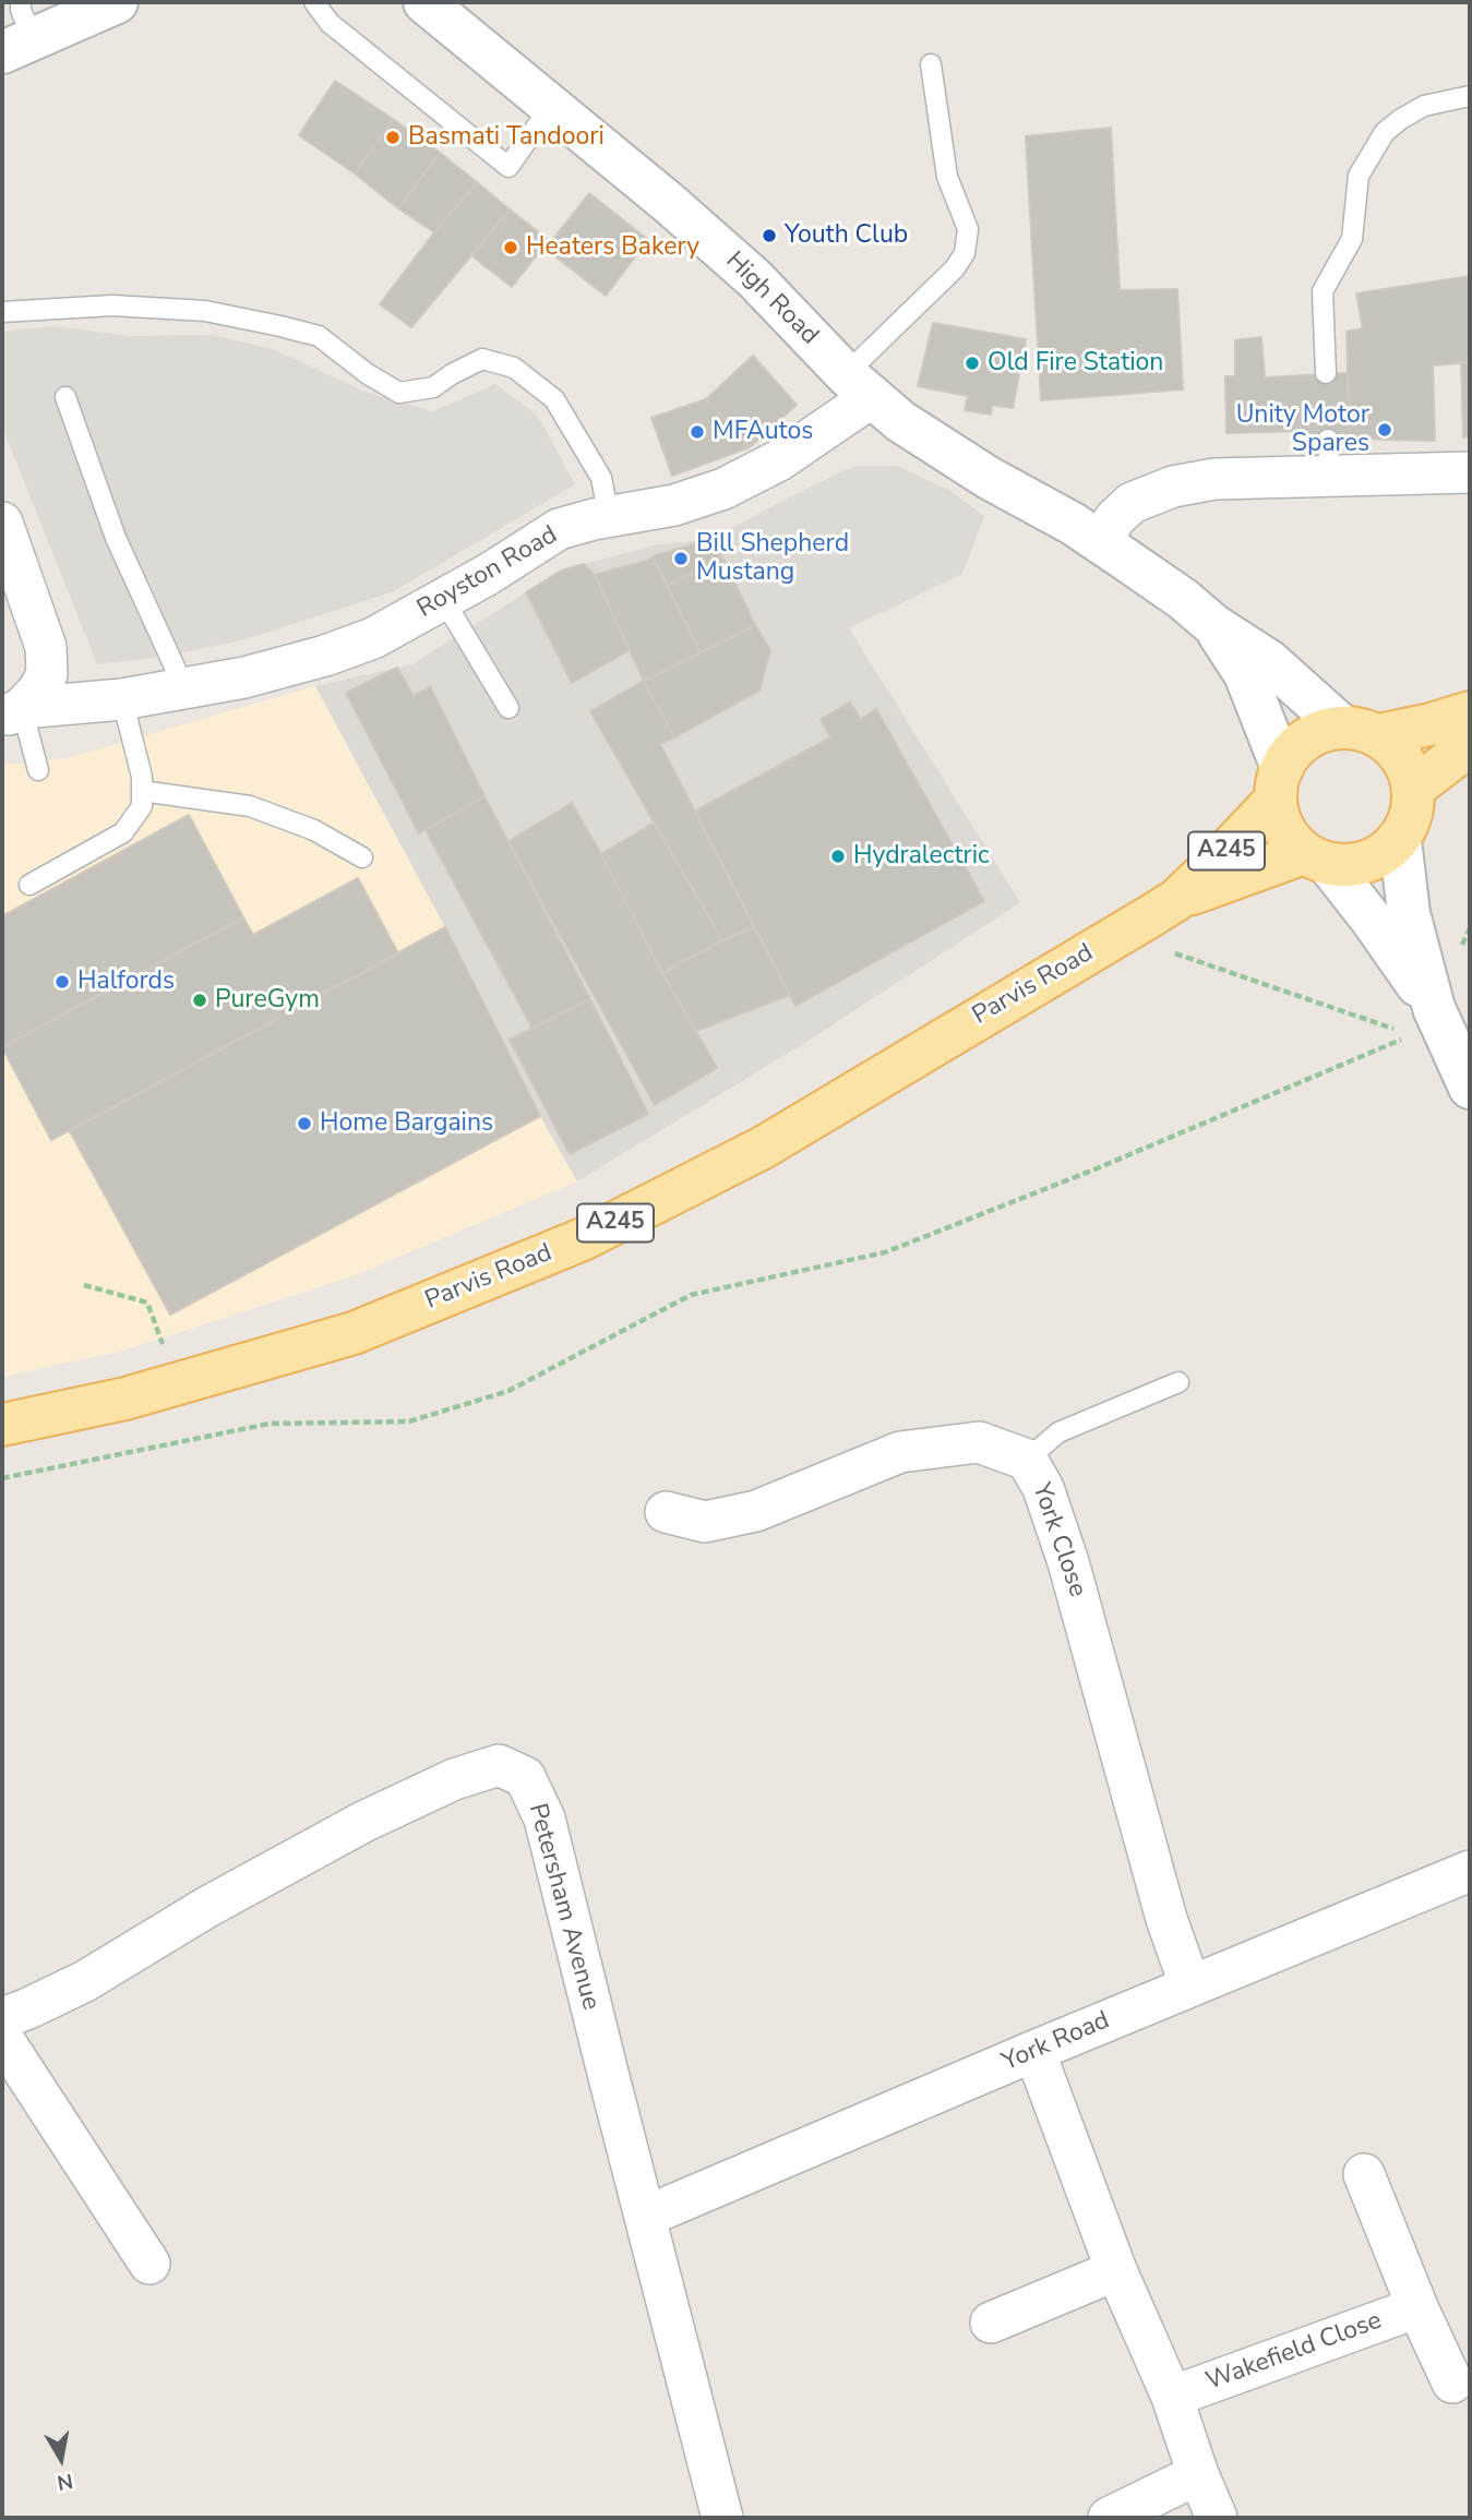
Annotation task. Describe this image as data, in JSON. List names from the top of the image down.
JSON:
{
  "streets": {
    "main road": ["A245", "Parvis Road"],
    "street": [
      "High Road",
      "Royston Road",
      "York Close",
      "Petersham Avenue",
      "York Road",
      "Wakefield Close"
    ]
  },
  "crossings": [
    ["High Road", "Royston Road"],
    ["High Road", "Parvis Road"],
    ["York Close", "York Road"],
    ["Petersham Avenue", "York Road"]
  ],
  "places": [
    "Basmati Tandoori",
    "Youth Club",
    "Heaters Bakery",
    "Old Fire Station",
    "Unity Motor Spares",
    "MFAutos",
    "Bill Shepherd Mustang",
    "Hydralectric",
    "Halfords",
    "PureGym",
    "Home Bargains"
  ],
  "north": "bottom"
}
